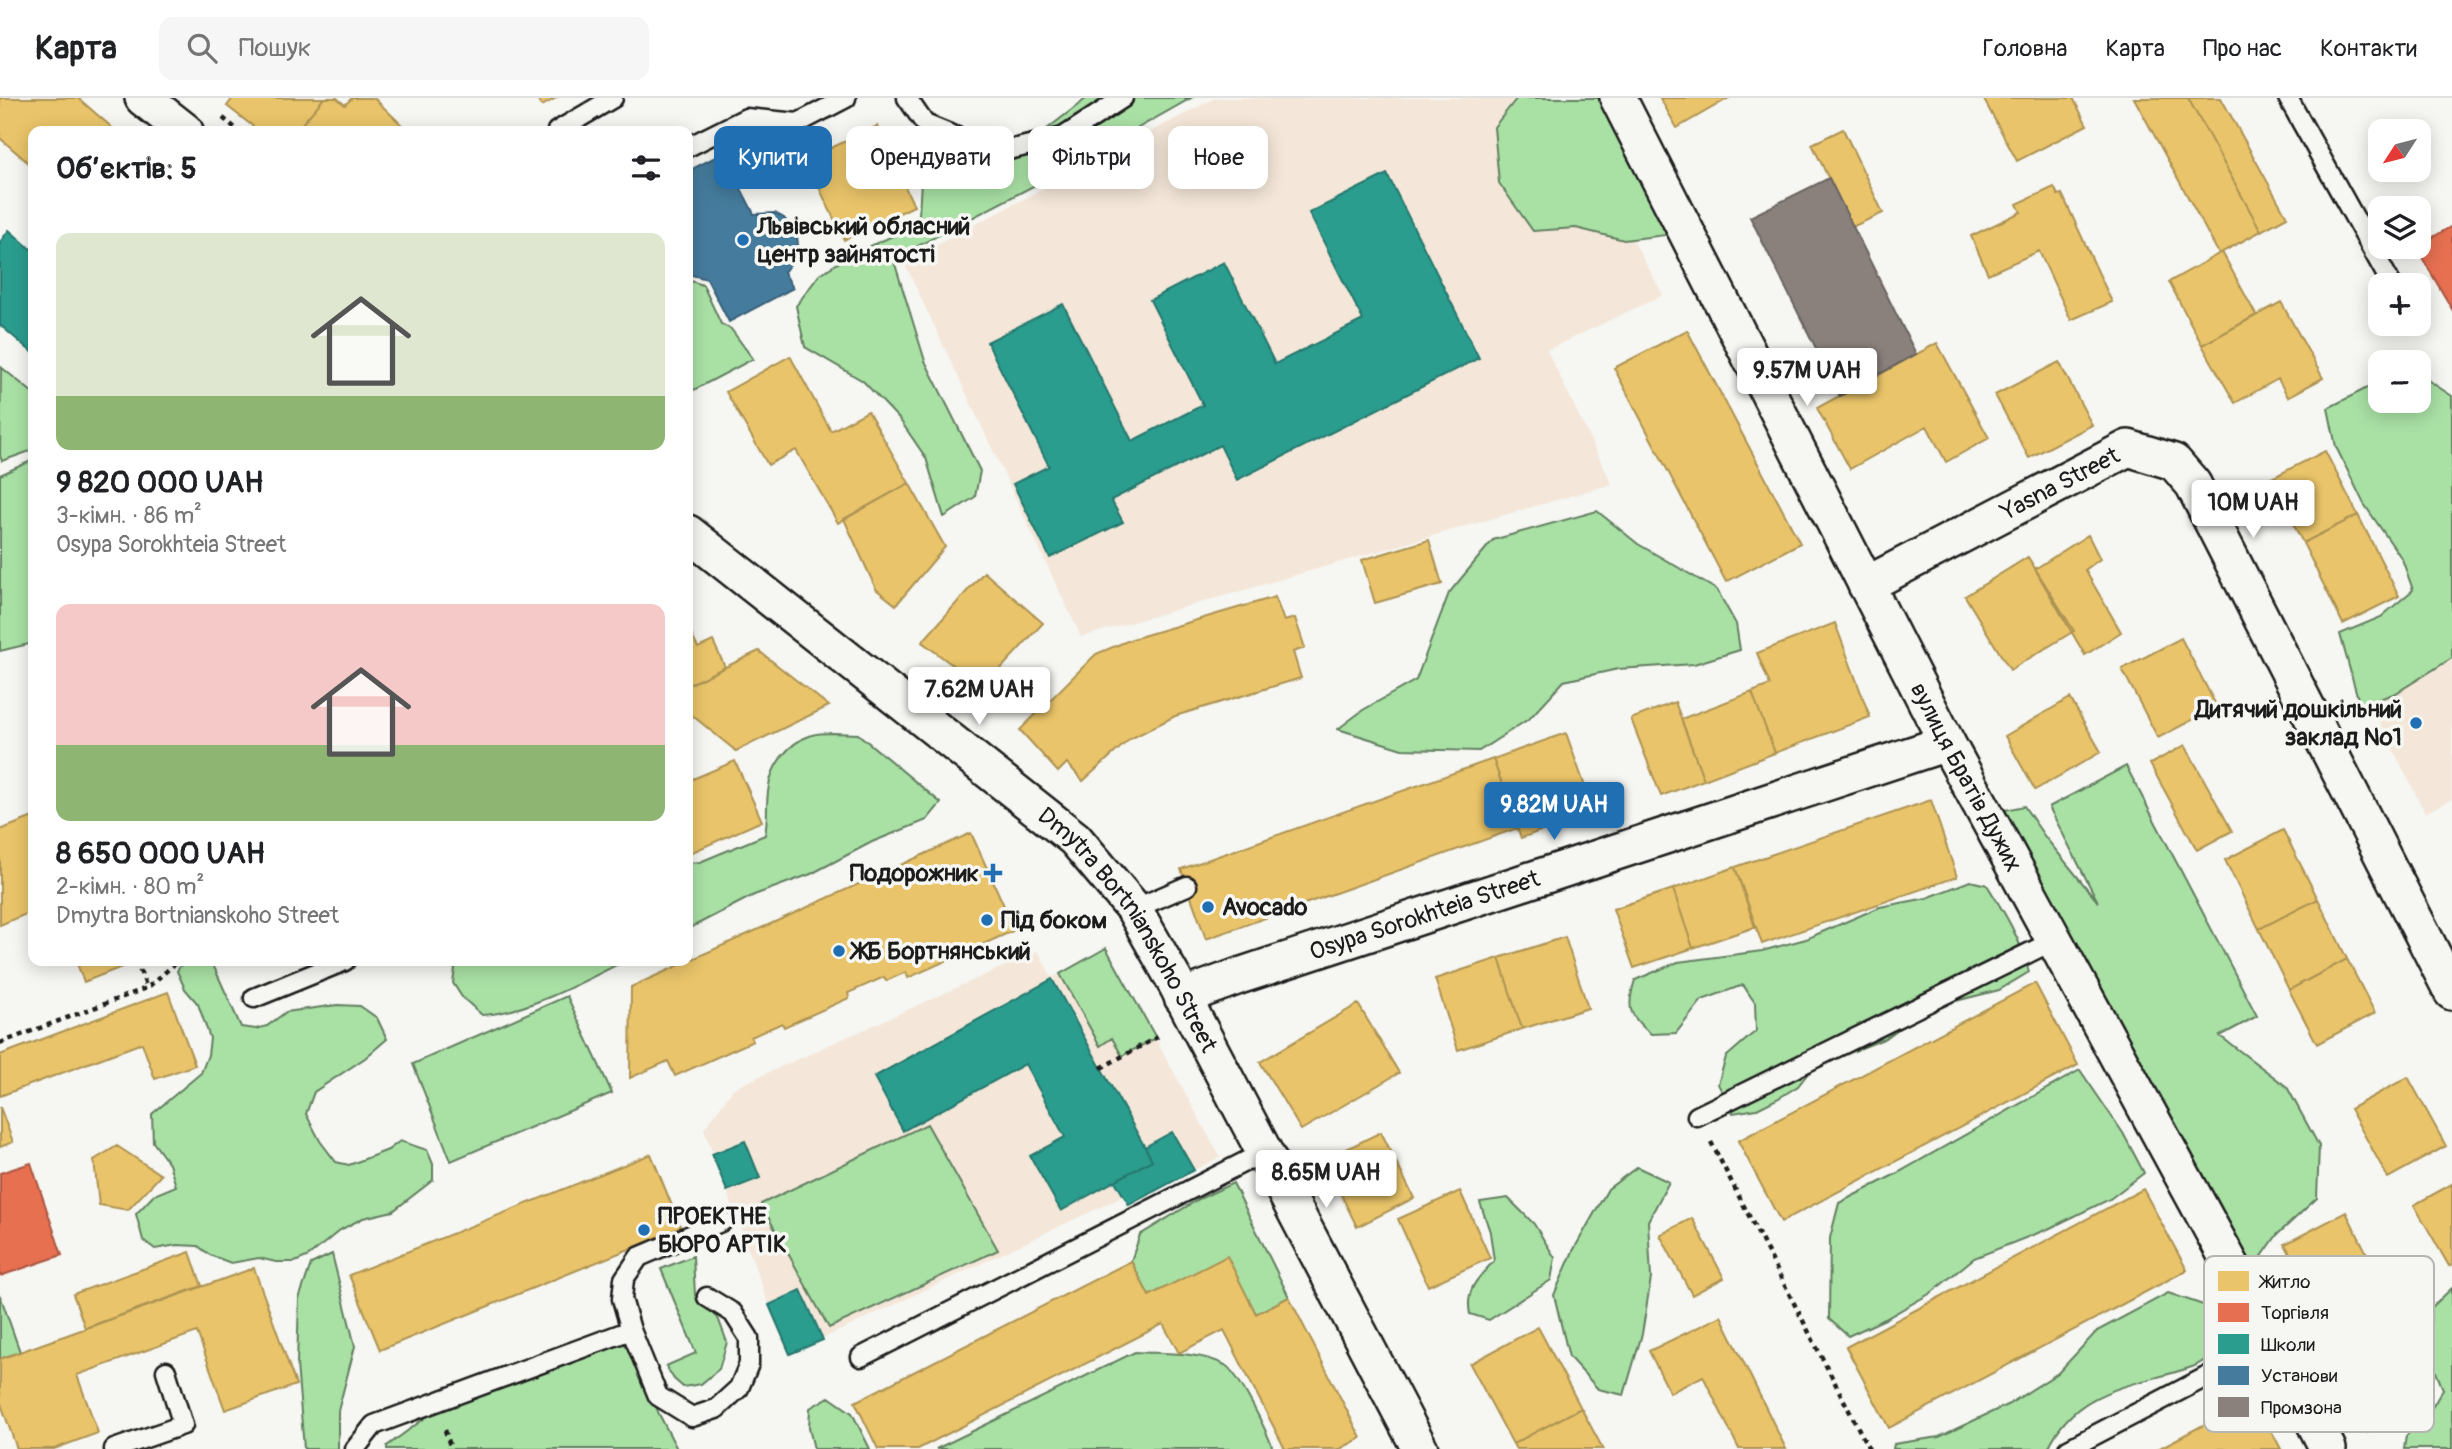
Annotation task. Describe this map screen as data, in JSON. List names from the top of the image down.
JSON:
{
  "streets": {
    "street": [
      "Yasna Street",
      "вулиця Братів Дужих",
      "Osypa Sorokhteia Street",
      "Dmytra Bortnianskoho Street"
    ]
  },
  "crossings": [
    ["Yasna Street", "вулиця Братів Дужих"],
    ["вулиця Братів Дужих", "Osypa Sorokhteia Street"],
    ["Osypa Sorokhteia Street", "Dmytra Bortnianskoho Street"]
  ],
  "places": {
    "other": [
      "Львівський обласний центр зайнятості",
      "Дитячий дошкільний заклад №1",
      "Avocado",
      "Під боком",
      "ЖБ Бортнянський",
      "ПРОЕКТНЕ БЮРО АРТІК"
    ],
    "health": ["Подорожник"]
  },
  "legend": [
    "Житло",
    "Торгівля",
    "Школи",
    "Установи",
    "Промзона"
  ],
  "north": "bottom left",
  "page": {
    "header": "Карта",
    "search": "Пошук",
    "nav": [
      "Головна",
      "Карта",
      "Про нас",
      "Контакти"
    ],
    "map_buttons": ["+", "−"],
    "chip": [
      "Купити",
      "Орендувати",
      "Фільтри",
      "Нове"
    ],
    "heading": "Об’єктів: 5",
    "list": [
      {
        "name": "9 820 000 UAH",
        "note": "3-кімн. · 86 m² · Osypa Sorokhteia Street"
      },
      {
        "name": "8 650 000 UAH",
        "note": "2-кімн. · 80 m² · Dmytra Bortnianskoho Street"
      }
    ],
    "price": [
      "9.57M UAH",
      "10M UAH",
      "7.62M UAH",
      "9.82M UAH",
      "8.65M UAH"
    ]
  }
}
